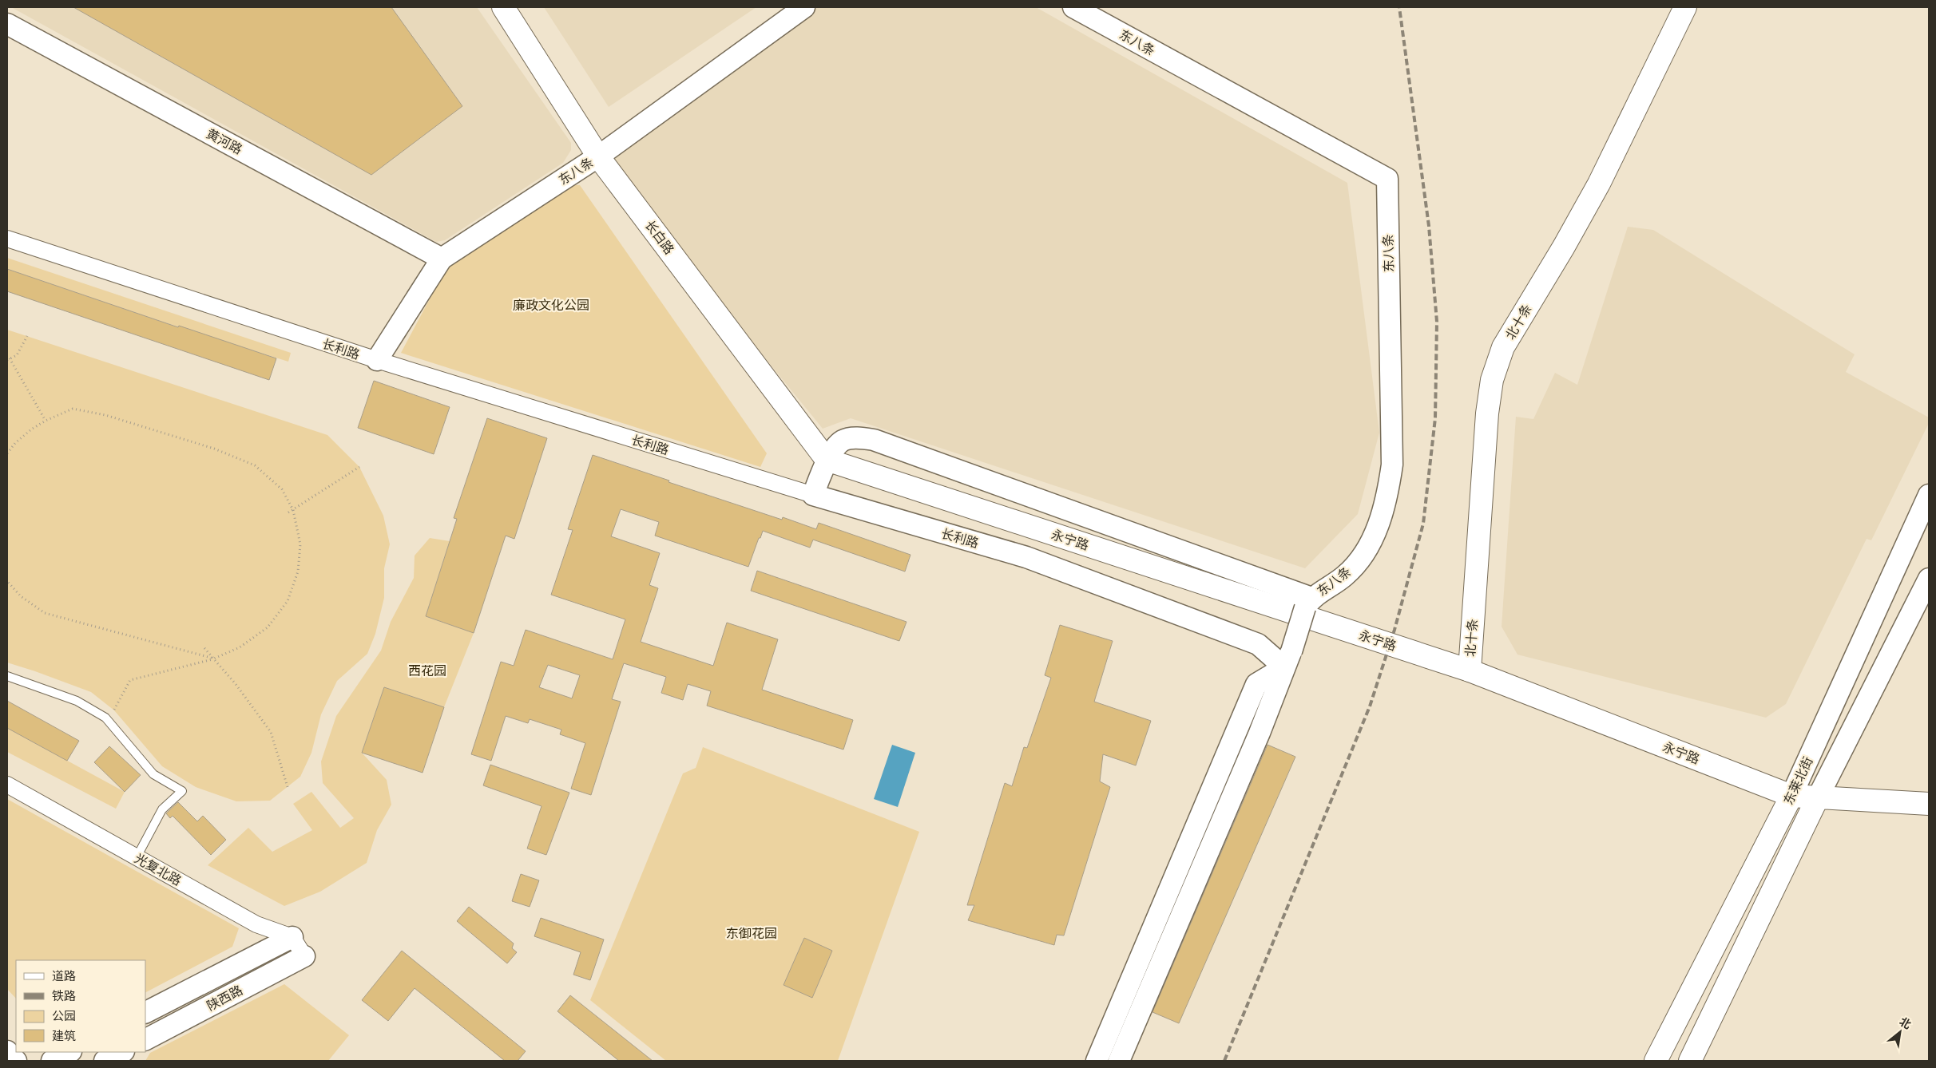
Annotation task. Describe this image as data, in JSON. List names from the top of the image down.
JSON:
{
  "streets": {
    "main road": [
      "长白路",
      "北十条",
      "永宁路",
      "东莱北街"
    ],
    "street": [
      "东八条",
      "黄河路",
      "长利路",
      "光复北路",
      "陕西路"
    ]
  },
  "crossings": [
    ["东八条", "黄河路"],
    ["东八条", "长白路"],
    ["东八条", "长利路"],
    ["长白路", "永宁路"],
    ["北十条", "永宁路"],
    ["永宁路", "东莱北街"],
    ["光复北路", "陕西路"]
  ],
  "parks": ["廉政文化公园", "西花园", "东御花园"],
  "legend": [
    "道路",
    "铁路",
    "公园",
    "建筑"
  ],
  "north": "top right"
}
